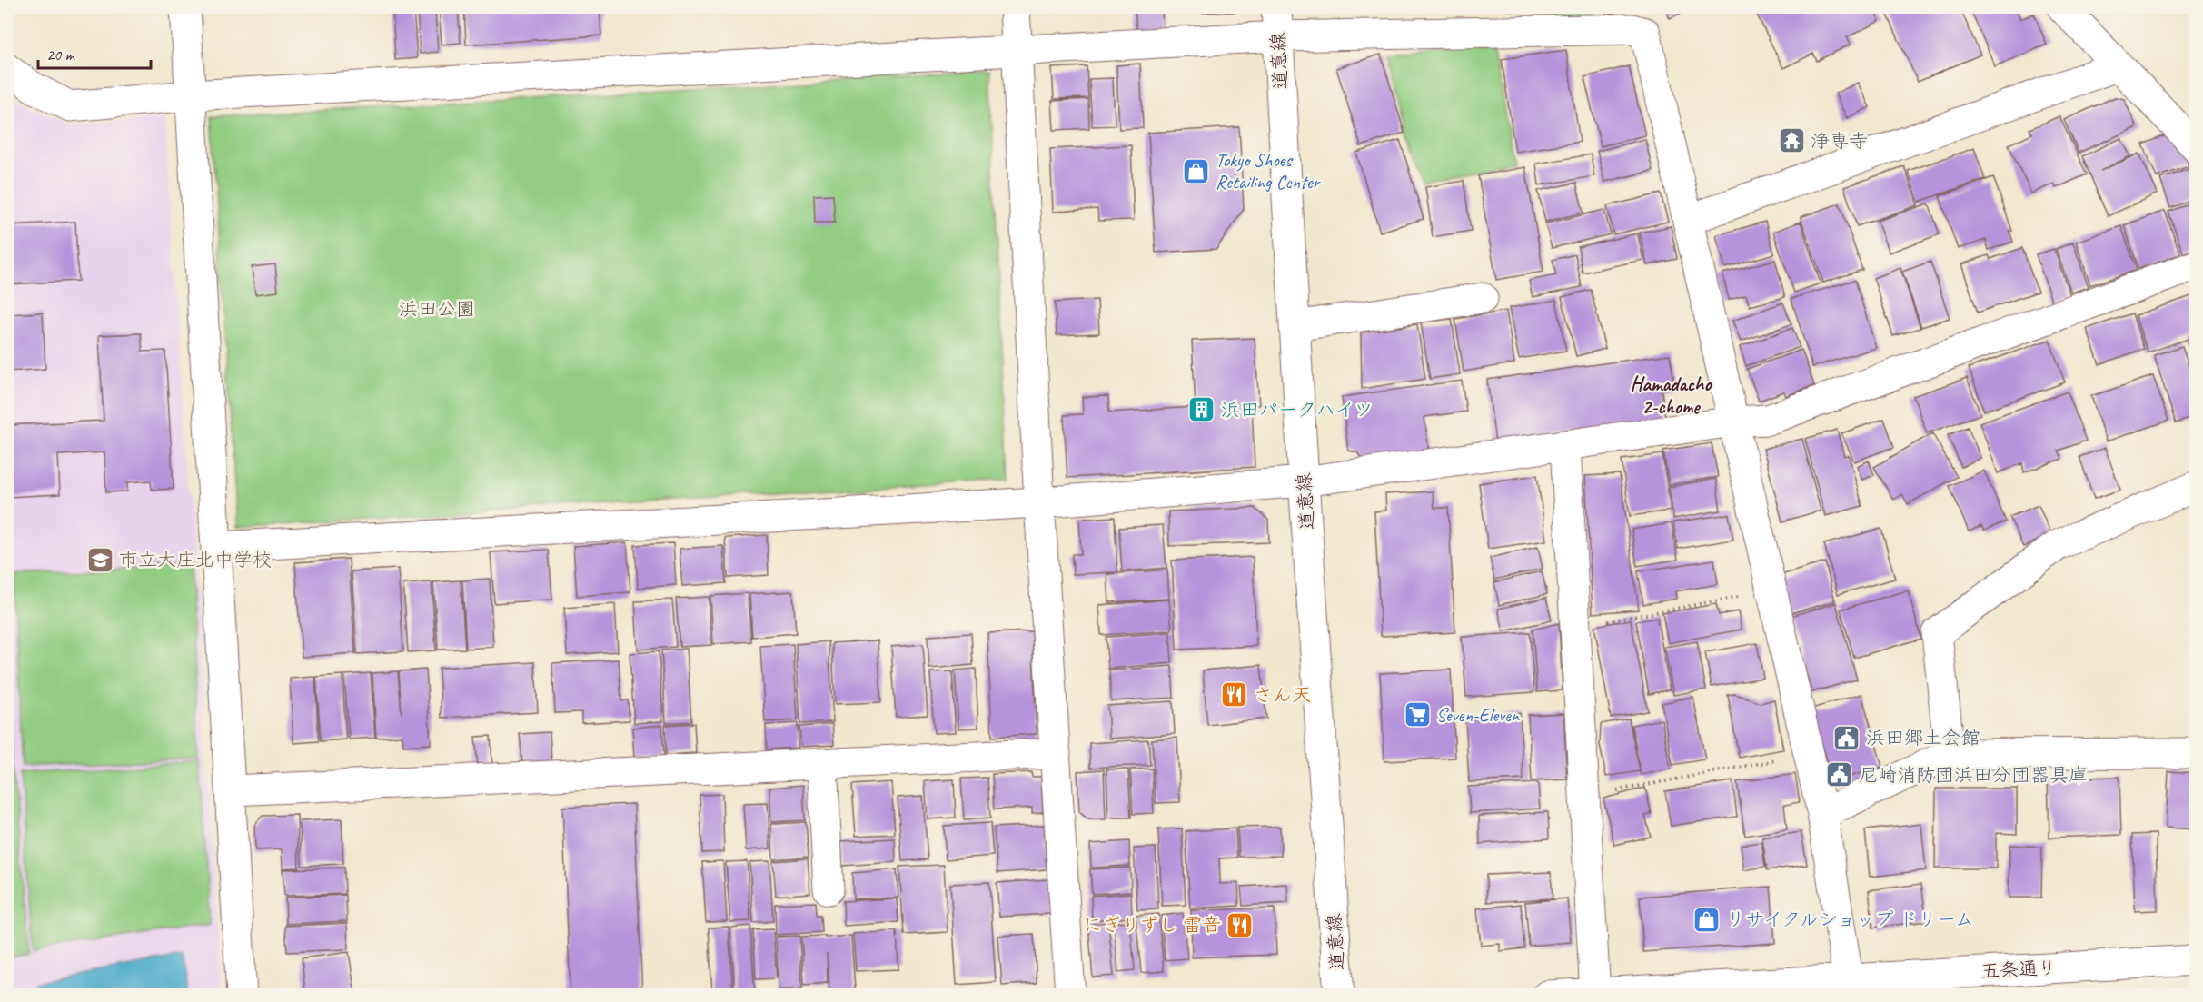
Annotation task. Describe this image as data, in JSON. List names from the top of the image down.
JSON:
{
  "streets": {
    "street": ["道意線", "五条通り"]
  },
  "districts": ["Hamadacho 2-chome"],
  "parks": ["浜田公園"],
  "places": {
    "temple": ["浄専寺"],
    "shop": ["Tokyo Shoes Retailing Center", "リサイクルショップ ドリーム"],
    "building": ["浜田パークハイツ"],
    "school or university": ["市立大庄北中学校"],
    "restaurant": ["さん天", "にぎりずし 雷音"],
    "supermarket": ["Seven-Eleven"],
    "public building": ["浜田郷土会館", "尼崎消防団浜田分団器具庫"]
  },
  "scale_bar": "20 m"
}
